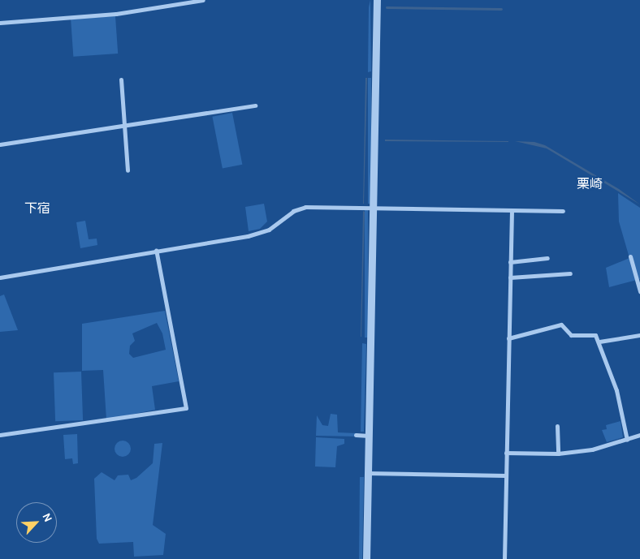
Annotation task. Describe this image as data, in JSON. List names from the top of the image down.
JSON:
{
  "districts": ["栗崎", "下宿"],
  "north": "top right"
}
